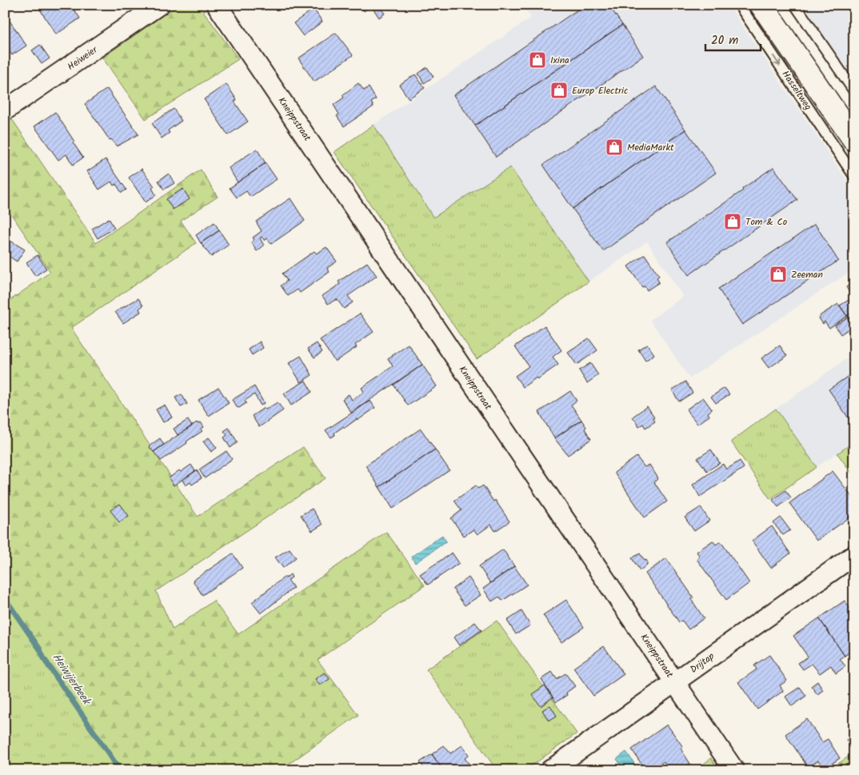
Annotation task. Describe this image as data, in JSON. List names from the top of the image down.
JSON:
{
  "streets": {
    "main road": ["Hasseltweg"],
    "street": ["Heiweier", "Kneippstraat", "Drijtap"]
  },
  "crossings": [
    ["Kneippstraat", "Drijtap"]
  ],
  "water": ["Heiwijerbeek"],
  "places": {
    "shop": [
      "Ixina",
      "Europ Electric",
      "MediaMarkt",
      "Tom & Co",
      "Zeeman"
    ]
  },
  "scale_bar": "20 m"
}
